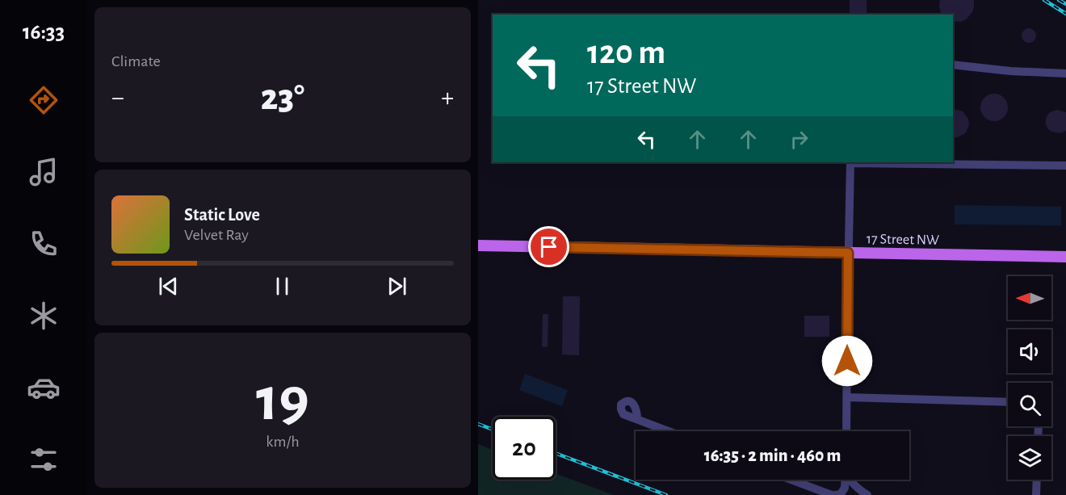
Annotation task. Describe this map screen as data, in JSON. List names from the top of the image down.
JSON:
{
  "streets": {
    "main road": ["17 Street NW"]
  },
  "north": "left",
  "page": {
    "tabs": "16:33",
    "tile": [
      "Climate",
      ["19", "km/h"]
    ],
    "turn": ["120 m", "17 Street NW"],
    "heat": ["−", "23°", "+"],
    "song": ["Static Love", "Velvet Ray"],
    "limit": "20",
    "trip": "16:35 · 2 min · 460 m"
  }
}
